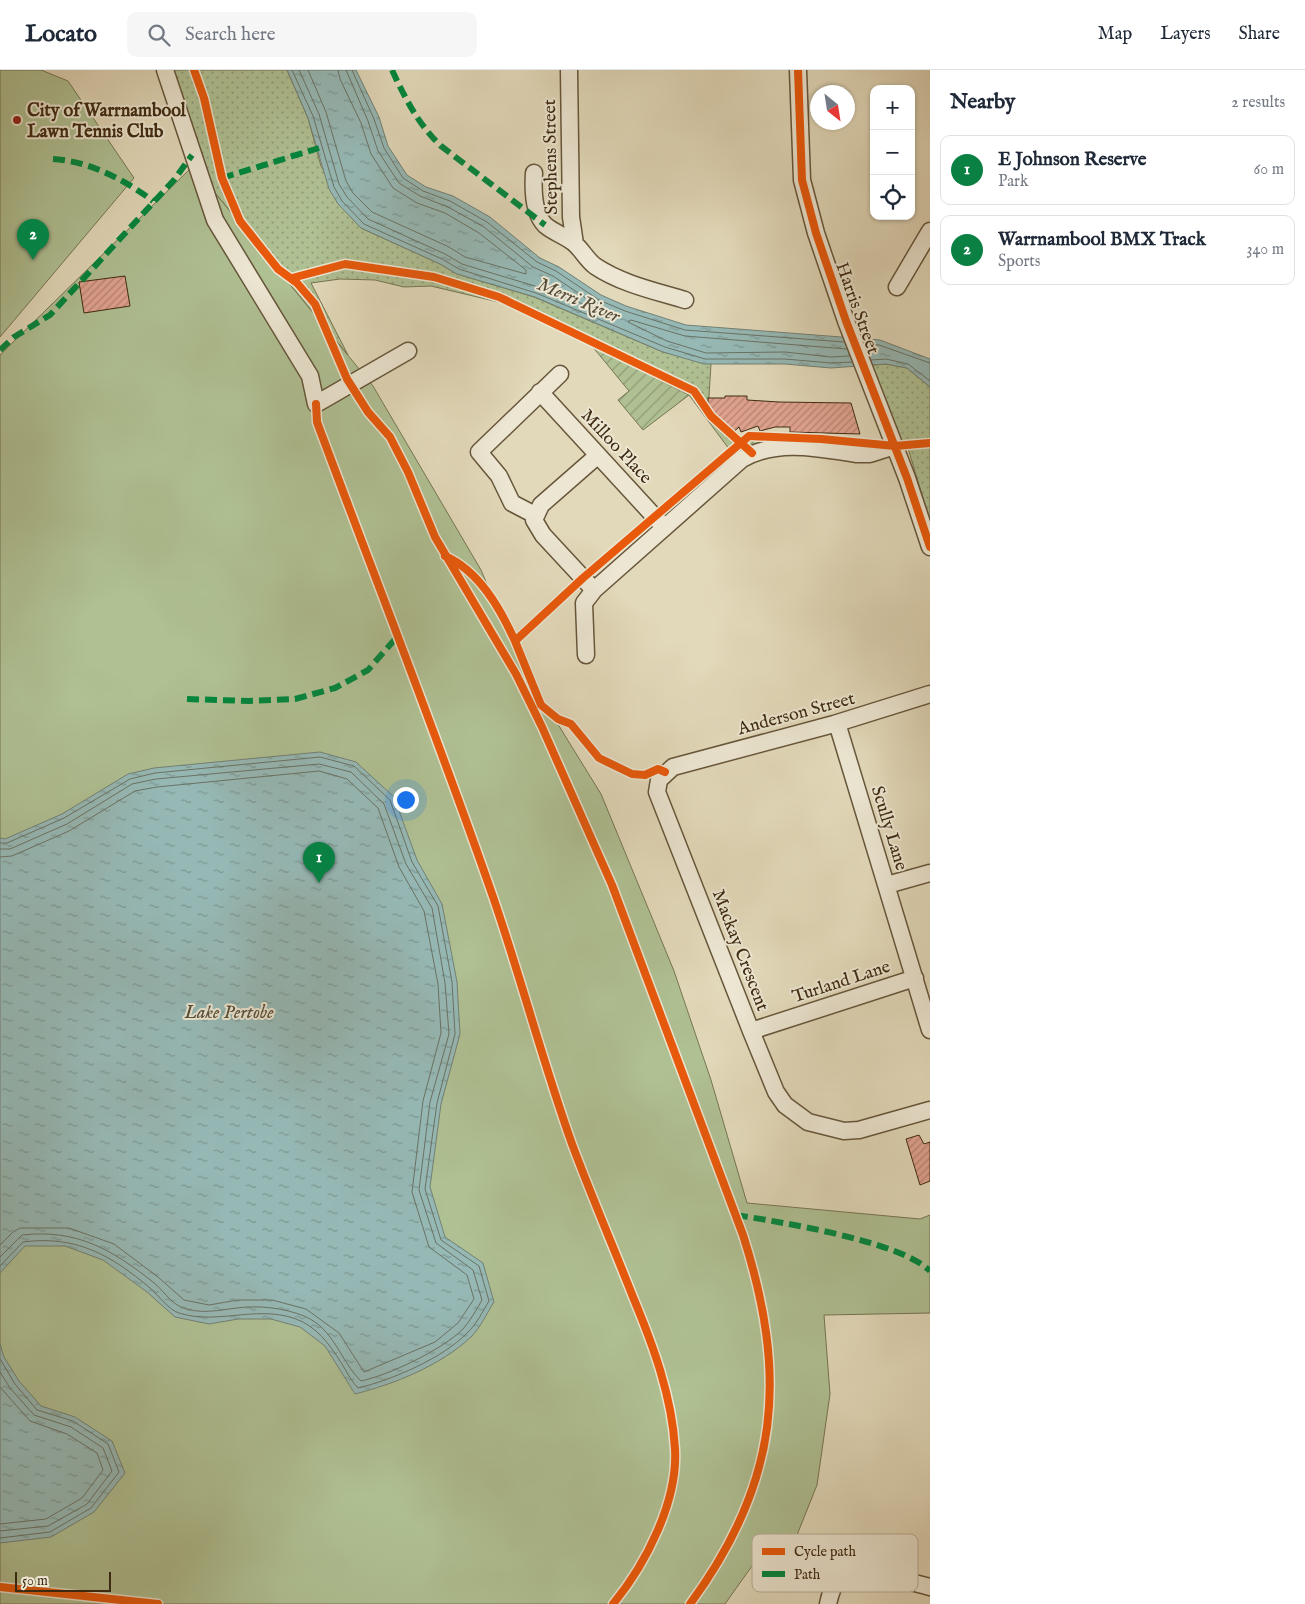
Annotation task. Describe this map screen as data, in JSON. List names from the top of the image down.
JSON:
{
  "streets": {
    "street": [
      "Stephens Street",
      "Harris Street",
      "Milloo Place",
      "Anderson Street",
      "Scully Lane",
      "Mackay Crescent",
      "Turland Lane"
    ]
  },
  "crossings": [
    ["Anderson Street", "Scully Lane"],
    ["Anderson Street", "Mackay Crescent"],
    ["Scully Lane", "Turland Lane"],
    ["Mackay Crescent", "Turland Lane"]
  ],
  "water": ["Merri River", "Lake Pertobe"],
  "places": ["City of Warrnambool Lawn Tennis Club"],
  "legend": ["Cycle path", "Path"],
  "scale_bar": "50 m",
  "north": "bottom right",
  "page": {
    "header": "Locato",
    "search": "Search here",
    "nav": ["Map", "Layers", "Share"],
    "heading": ["Nearby", "2 results"],
    "map_buttons": ["+", "−"],
    "list": [
      {
        "mark": "1",
        "name": "E Johnson Reserve",
        "note": "Park",
        "value": "60 m"
      },
      {
        "mark": "2",
        "name": "Warrnambool BMX Track",
        "note": "Sports",
        "value": "340 m"
      }
    ],
    "pins": ["2", "1"],
    "scale": "50 m"
  }
}
